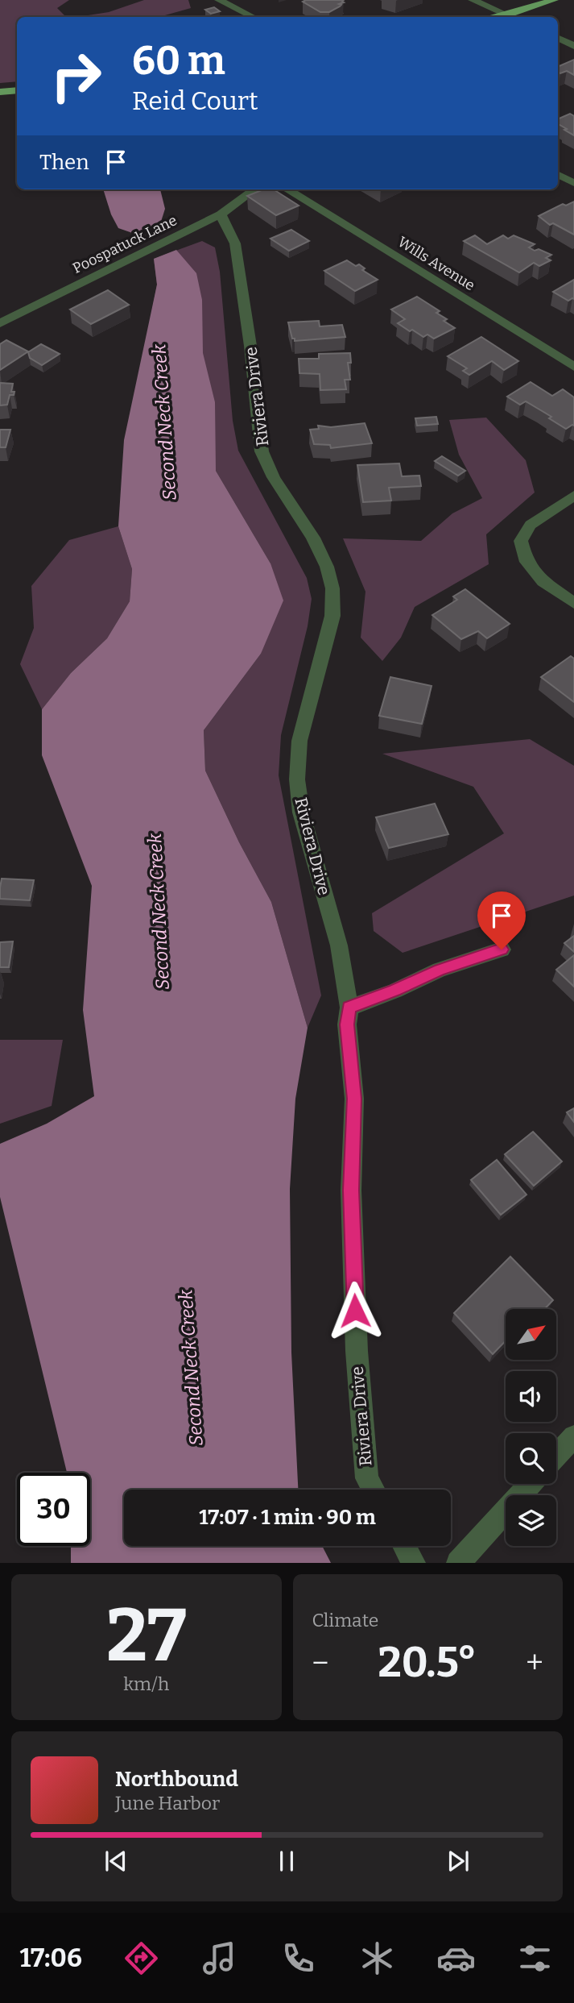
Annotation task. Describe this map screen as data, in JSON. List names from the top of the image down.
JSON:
{
  "streets": {
    "street": ["Poospatuck Lane", "Wills Avenue", "Riviera Drive"]
  },
  "crossings": [
    ["Poospatuck Lane", "Riviera Drive"]
  ],
  "water": ["Second Neck Creek"],
  "north": "top right",
  "page": {
    "turn": ["60 m", "Reid Court"],
    "then": "Then",
    "limit": "30",
    "trip": "17:07 · 1 min · 90 m",
    "tile": [
      ["27", "km/h"],
      "Climate"
    ],
    "heat": ["−", "20.5°", "+"],
    "song": ["Northbound", "June Harbor"],
    "tabs": "17:06"
  }
}
